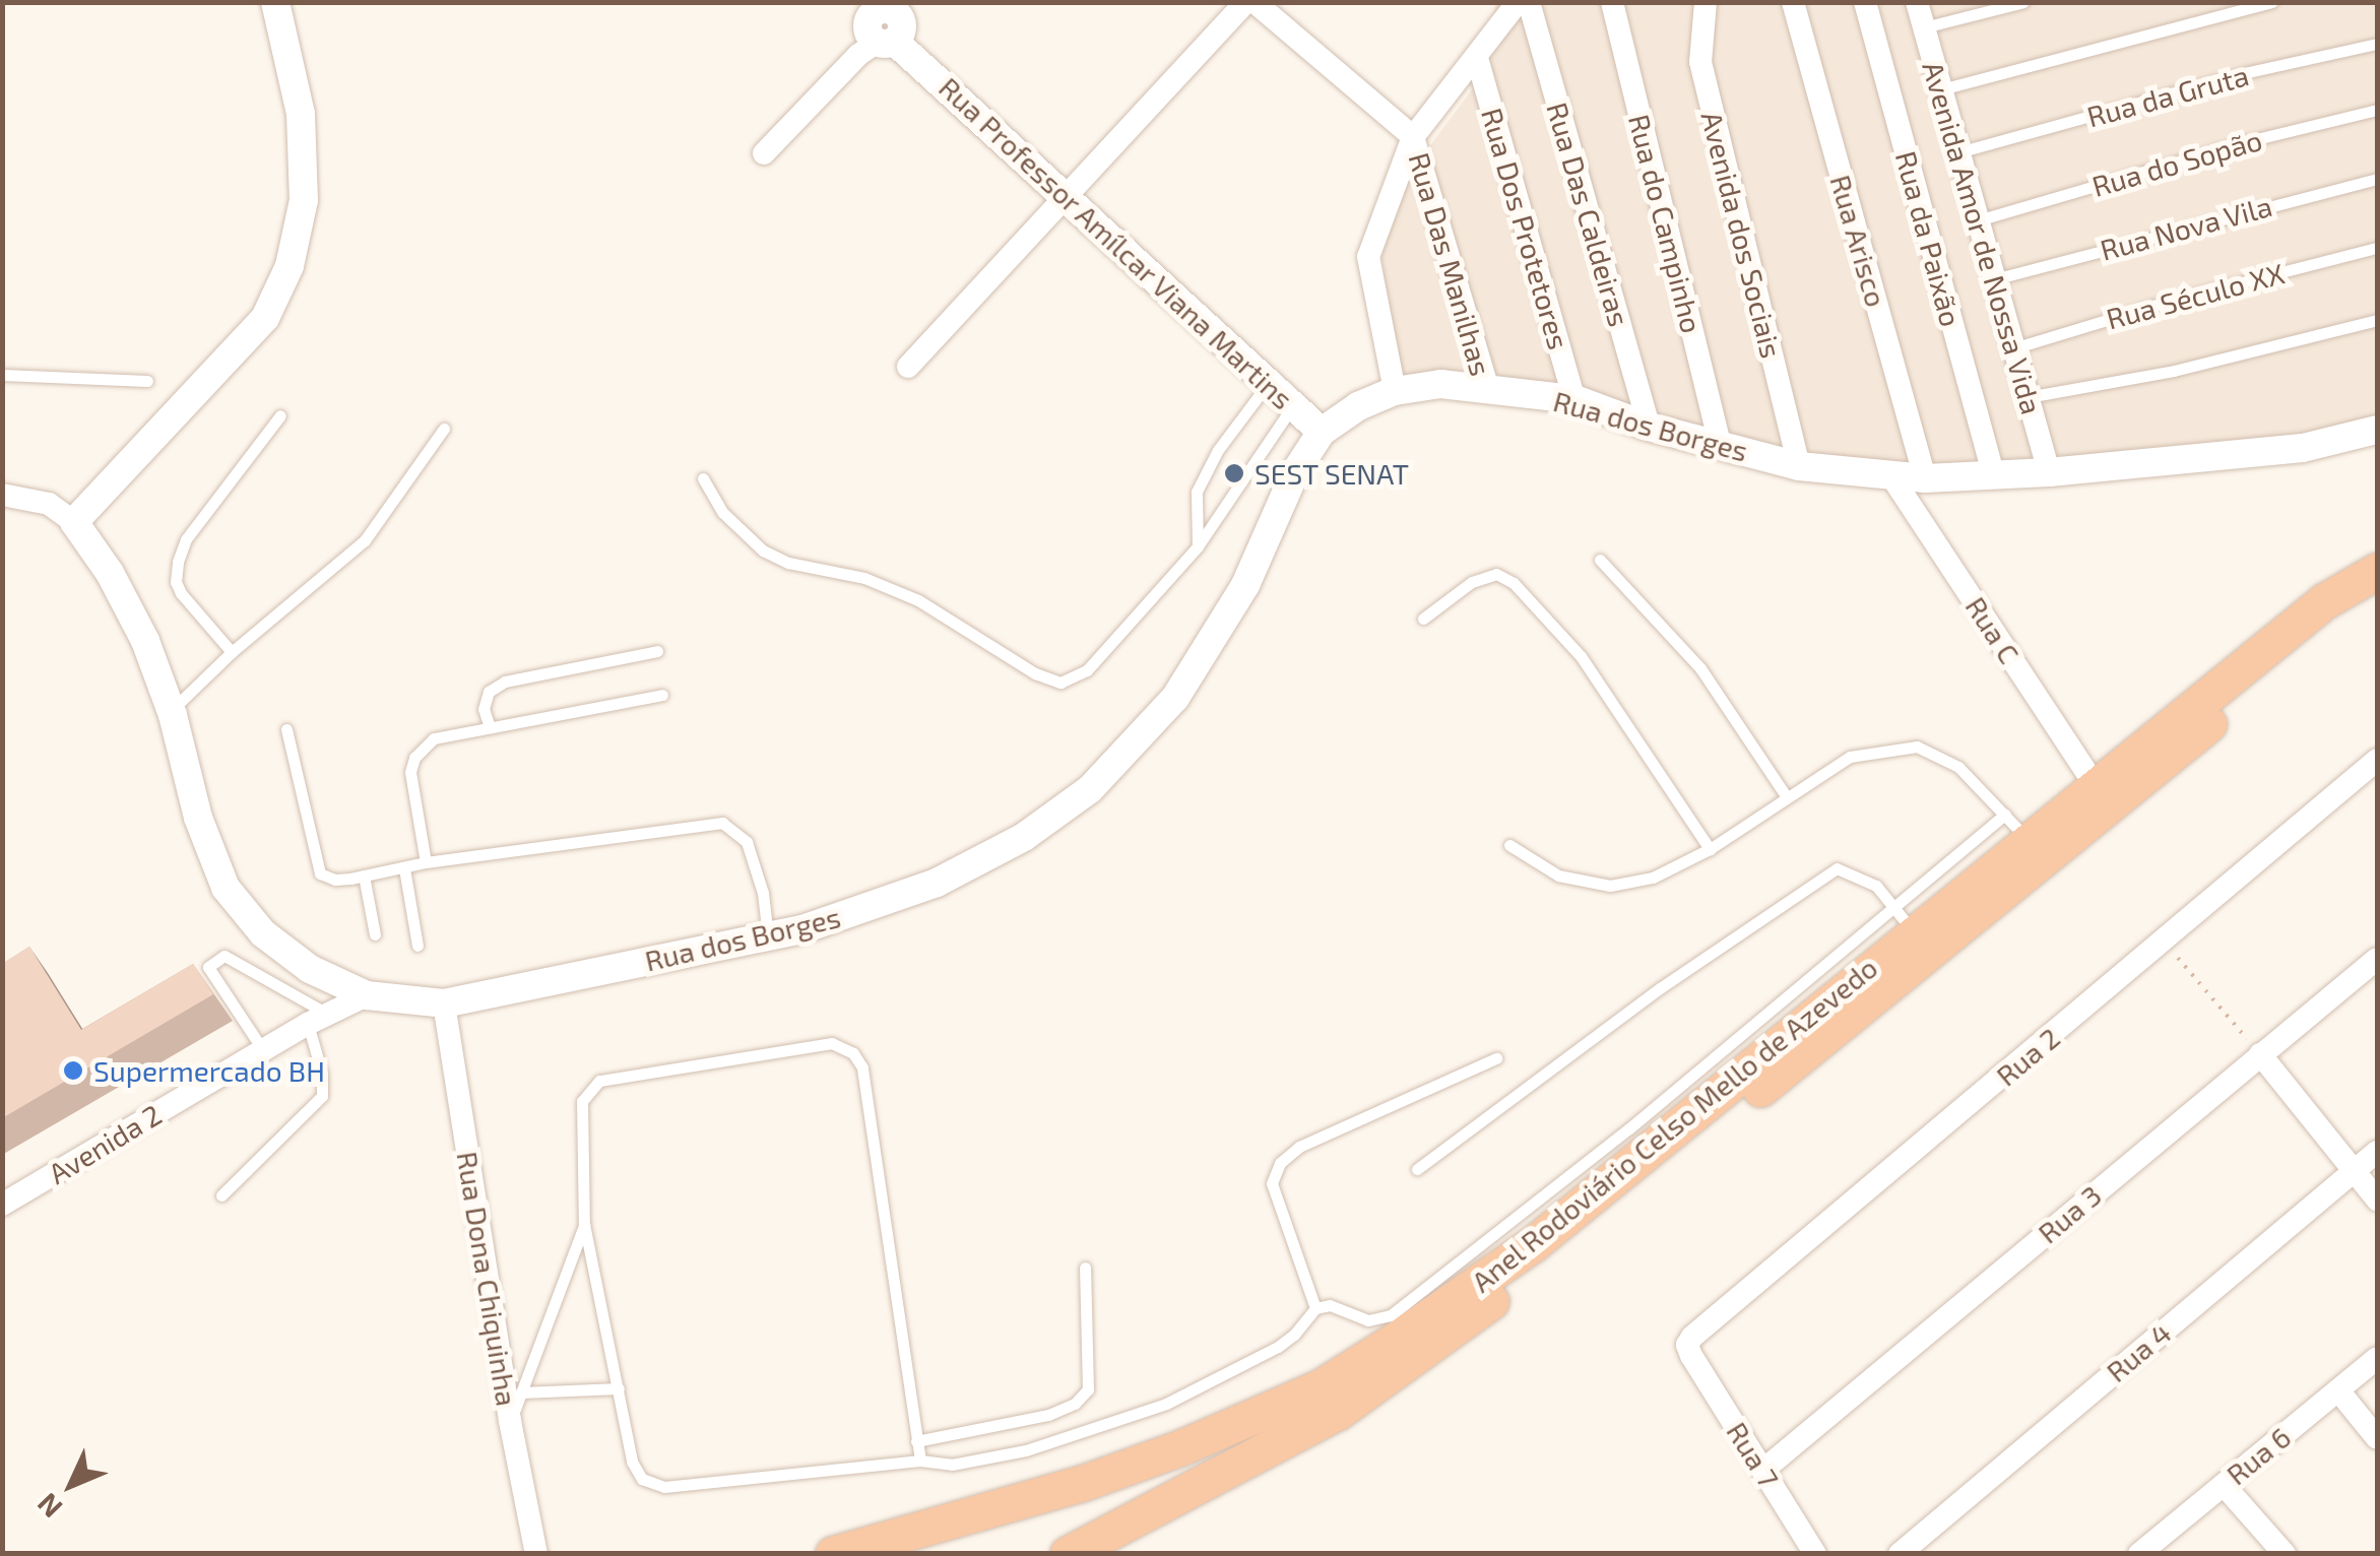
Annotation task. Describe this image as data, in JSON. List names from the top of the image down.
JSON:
{
  "streets": {
    "highway": ["Anel Rodoviário Celso Mello de Azevedo"],
    "street": [
      "Rua Das Caldeiras",
      "Rua do Campinho",
      "Rua Dos Protetores",
      "Avenida dos Sociais",
      "Avenida Amor de Nossa Vida",
      "Rua da Paixão",
      "Rua Arisco",
      "Rua Professor Amílcar Viana Martins",
      "Rua Das Manilhas",
      "Rua dos Borges",
      "Rua C",
      "Rua 2",
      "Avenida 2",
      "Rua 3",
      "Rua Dona Chiquinha",
      "Rua 4",
      "Rua 7",
      "Rua 6"
    ],
    "lane": [
      "Rua da Gruta",
      "Rua do Sopão",
      "Rua Nova Vila",
      "Rua Século XX"
    ]
  },
  "crossings": [
    ["Rua da Gruta", "Avenida Amor de Nossa Vida"],
    ["Rua do Sopão", "Avenida Amor de Nossa Vida"],
    ["Rua Das Caldeiras", "Rua dos Borges"],
    ["Rua do Campinho", "Rua dos Borges"],
    ["Rua Nova Vila", "Avenida Amor de Nossa Vida"],
    ["Rua Dos Protetores", "Rua dos Borges"],
    ["Avenida dos Sociais", "Rua dos Borges"],
    ["Avenida Amor de Nossa Vida", "Rua Século XX"],
    ["Avenida Amor de Nossa Vida", "Rua dos Borges"],
    ["Rua da Paixão", "Rua dos Borges"],
    ["Rua Arisco", "Rua dos Borges"],
    ["Rua Professor Amílcar Viana Martins", "Rua dos Borges"],
    ["Rua Das Manilhas", "Rua dos Borges"],
    ["Rua dos Borges", "Rua C"],
    ["Rua dos Borges", "Avenida 2"],
    ["Rua dos Borges", "Rua Dona Chiquinha"],
    ["Rua C", "Anel Rodoviário Celso Mello de Azevedo"],
    ["Rua 2", "Rua 7"],
    ["Rua 3", "Rua 7"]
  ],
  "places": ["SEST SENAT", "Supermercado BH"],
  "north": "bottom left"
}
